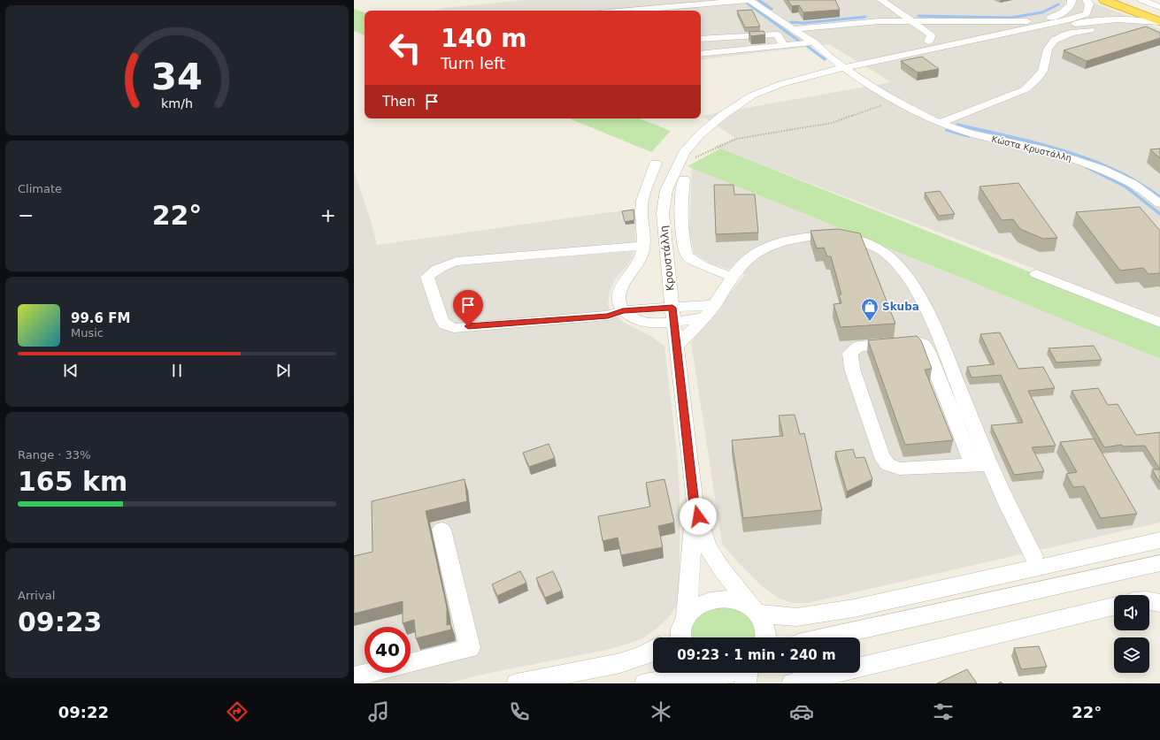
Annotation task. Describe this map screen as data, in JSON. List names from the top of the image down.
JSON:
{
  "streets": {
    "street": ["Κώστα Κρυστάλλη", "Κρουστάλλη"]
  },
  "crossings": [
    ["Κώστα Κρυστάλλη", "Κρουστάλλη"]
  ],
  "places": {
    "shop": ["Skuba"]
  },
  "page": {
    "turn": ["140 m", "Turn left"],
    "then": "Then",
    "tile": [
      "Climate",
      ["Range · 33%", "165 km"],
      ["Arrival", "09:23"]
    ],
    "heat": ["−", "22°", "+"],
    "song": ["99.6 FM", "Music"],
    "limit": "40",
    "trip": "09:23 · 1 min · 240 m",
    "tabs": ["09:22", "22°"],
    "gauge": ["34", "km/h"]
  }
}
